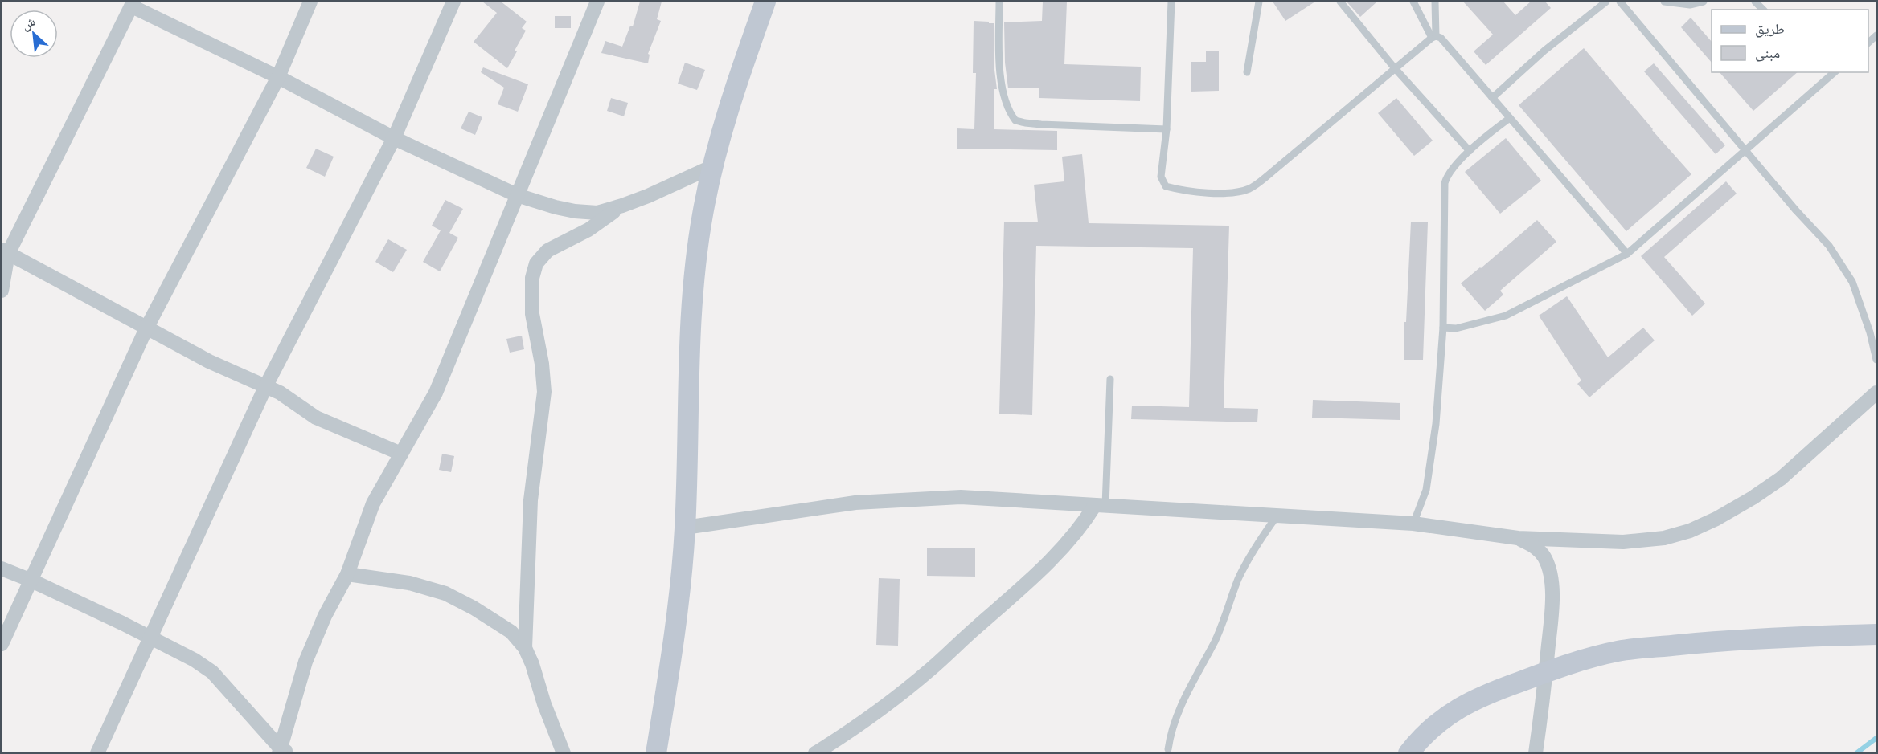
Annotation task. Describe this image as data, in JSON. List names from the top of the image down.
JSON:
{
  "legend": ["طريق", "مبنى"],
  "north": "top left"
}
